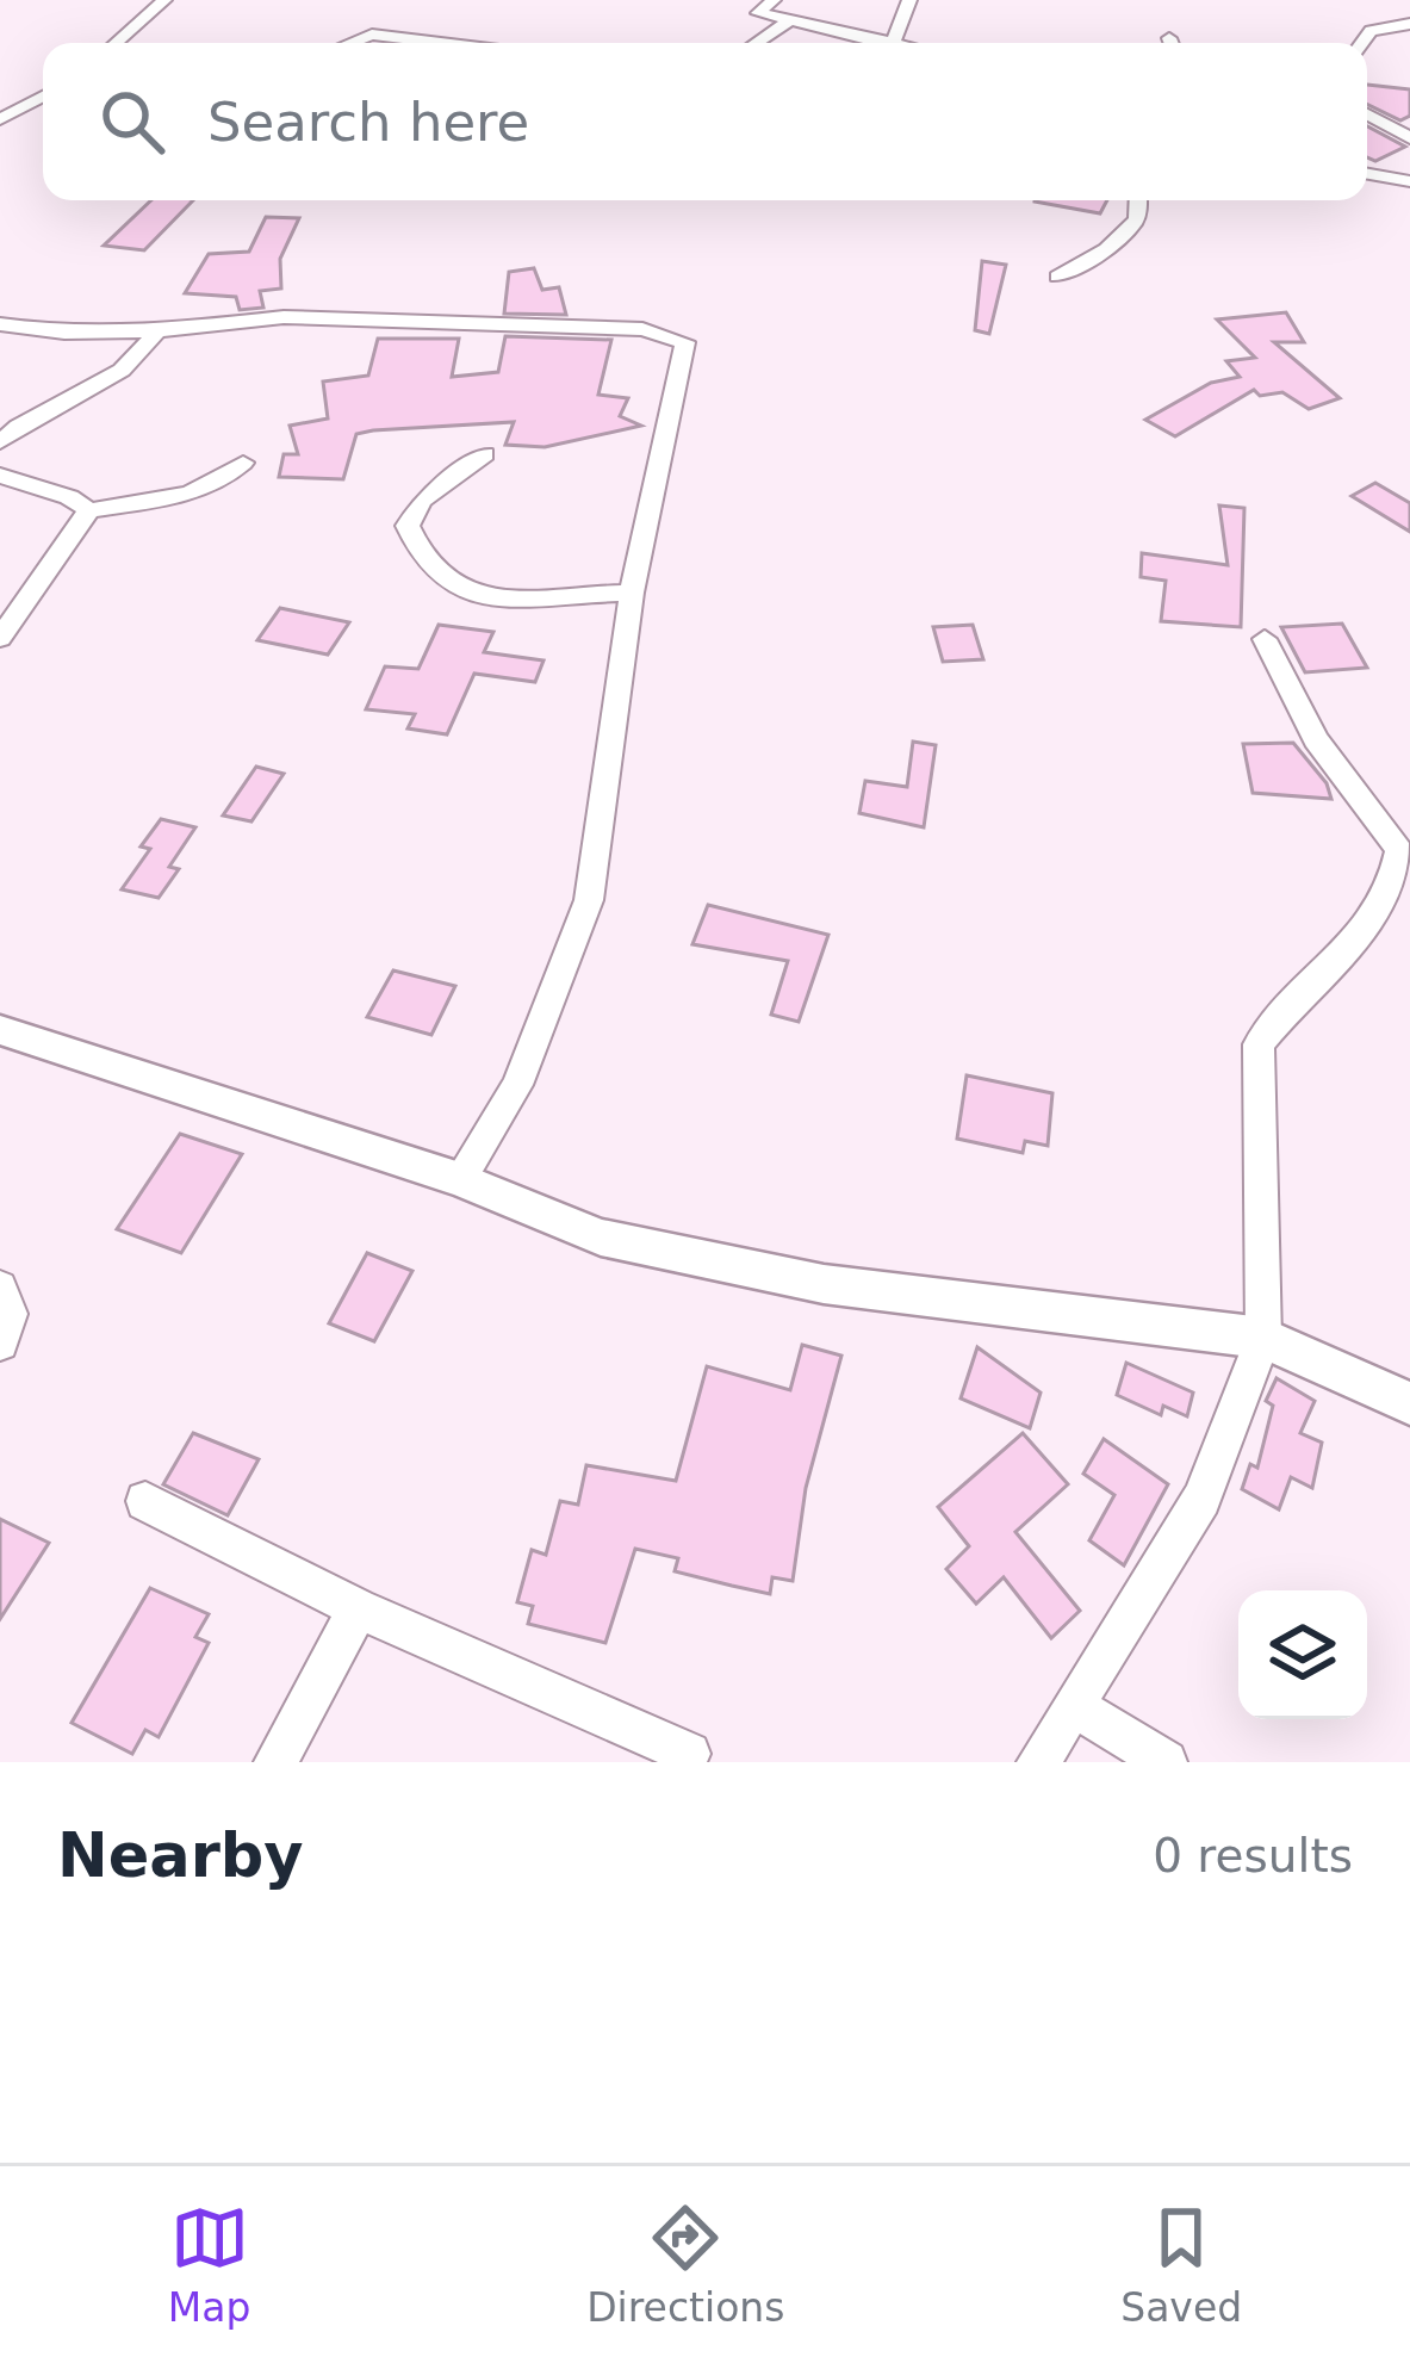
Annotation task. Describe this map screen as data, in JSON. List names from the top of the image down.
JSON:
{
  "page": {
    "search": "Search here",
    "heading": ["Nearby", "0 results"],
    "nav": ["Map", "Directions", "Saved"]
  }
}
